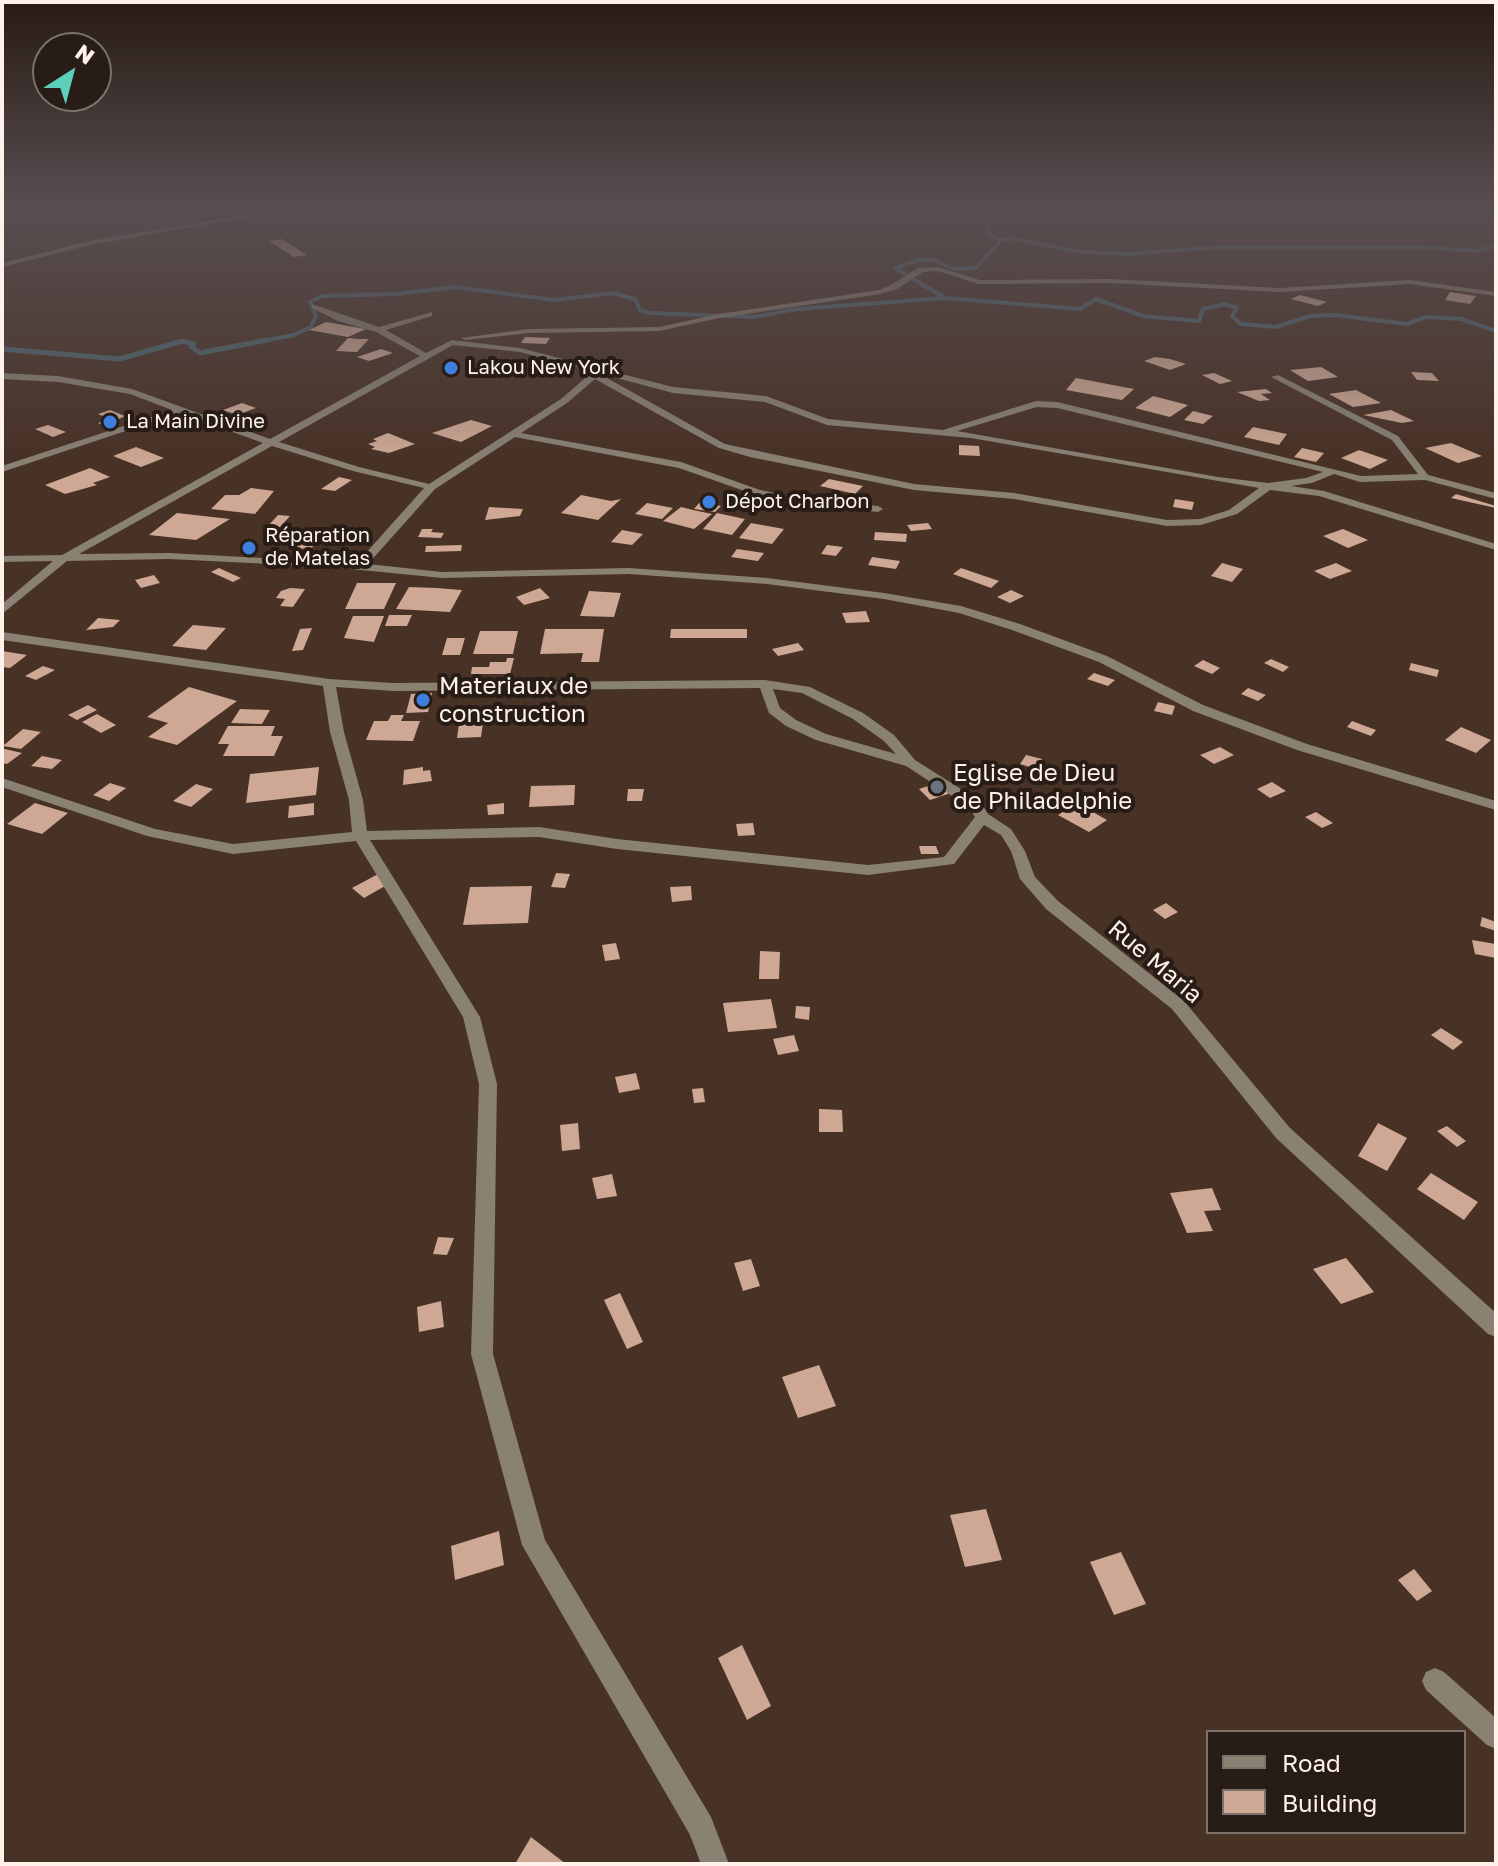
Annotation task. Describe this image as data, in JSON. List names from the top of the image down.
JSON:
{
  "streets": {
    "street": ["Rue Maria"]
  },
  "places": [
    "Lakou New York",
    "La Main Divine",
    "Dépot Charbon",
    "Réparation de Matelas",
    "Materiaux de construction",
    "Eglise de Dieu de Philadelphie"
  ],
  "legend": ["Road", "Building"],
  "north": "top right"
}
